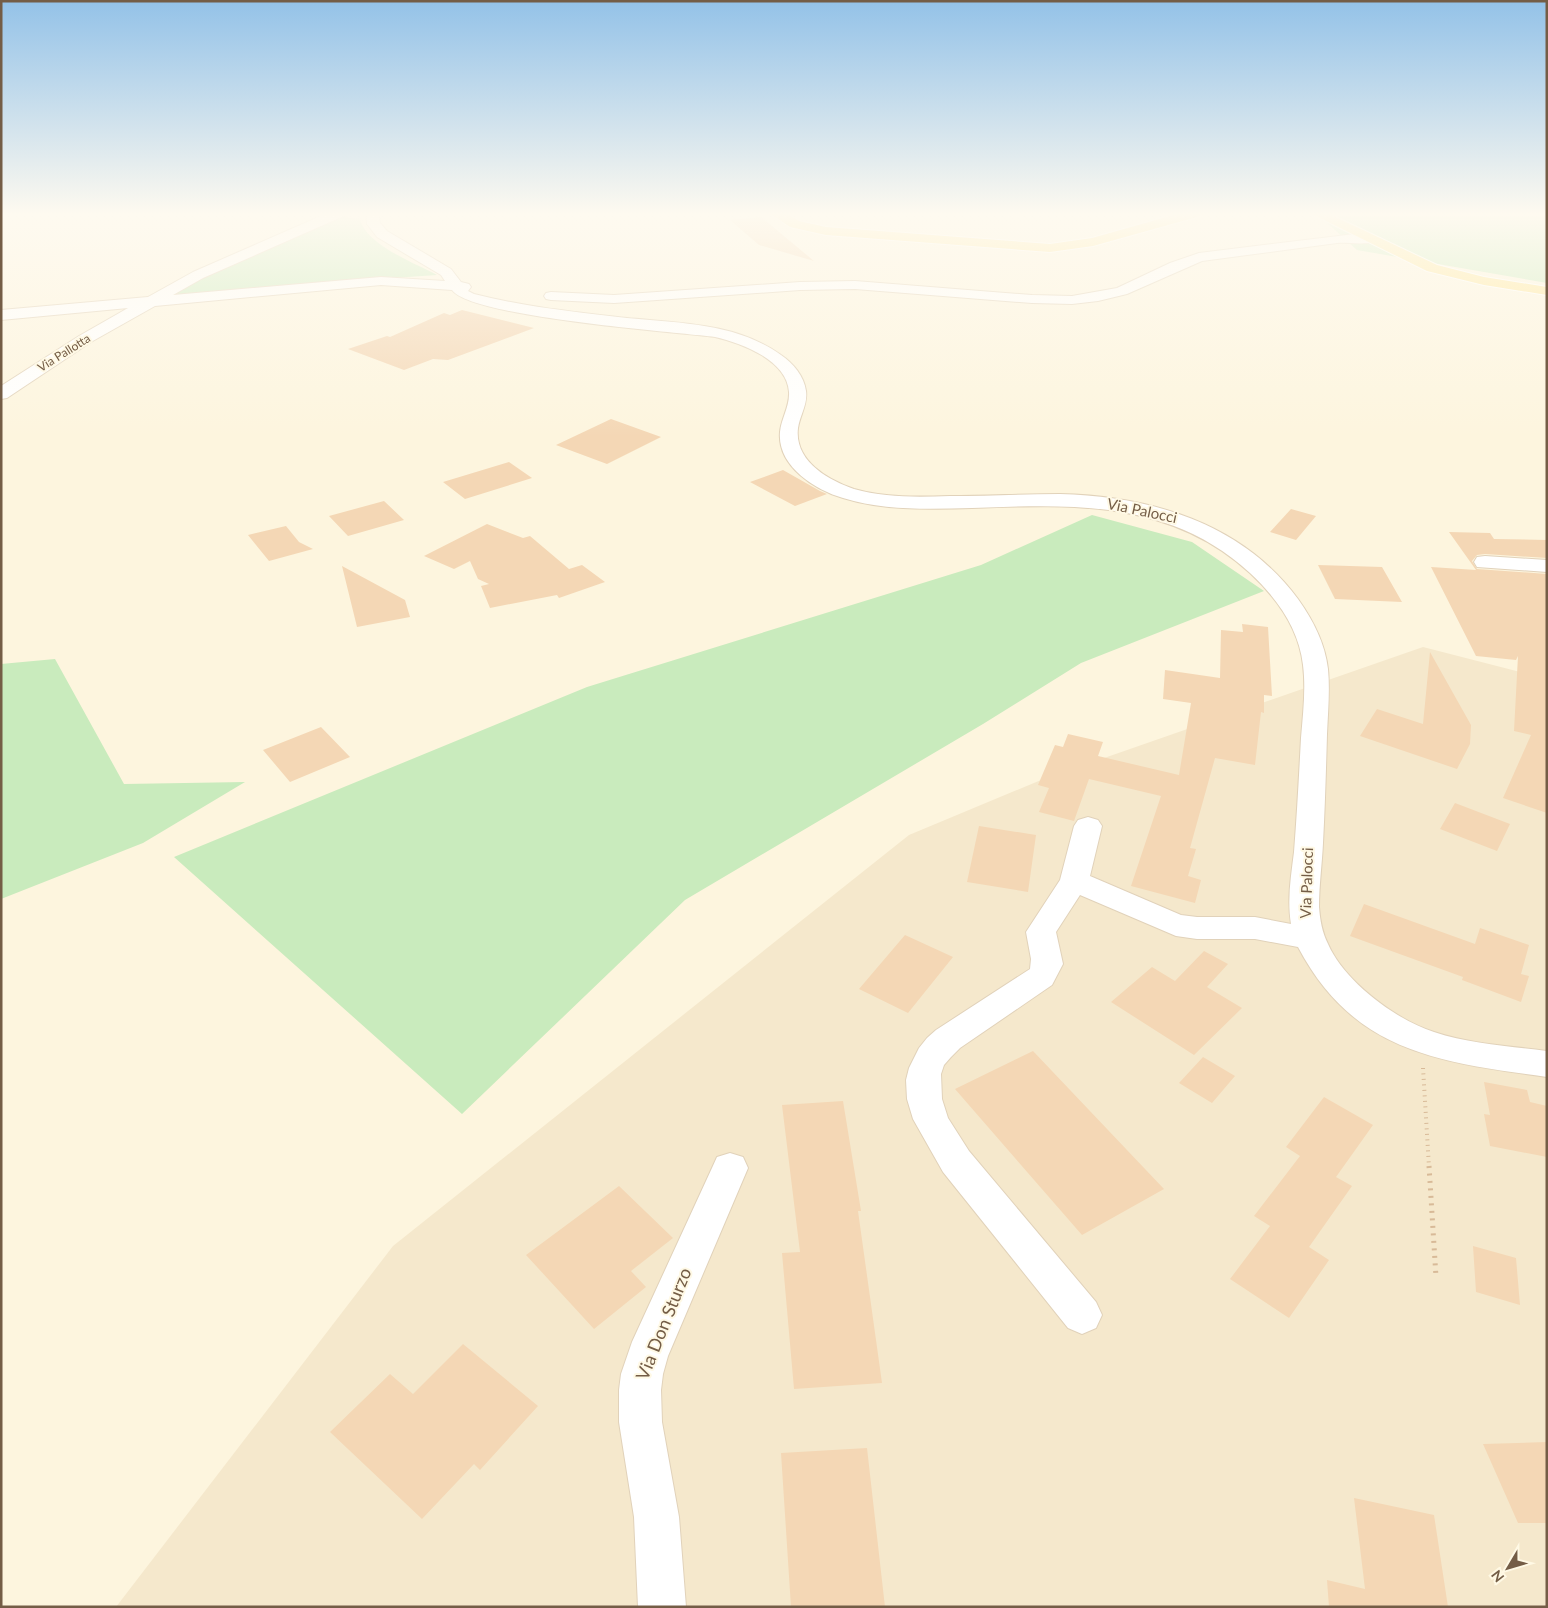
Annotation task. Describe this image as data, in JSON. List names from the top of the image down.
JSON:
{
  "streets": {
    "street": ["Via Pallotta", "Via Palocci", "Via Don Sturzo"]
  },
  "north": "bottom left"
}
